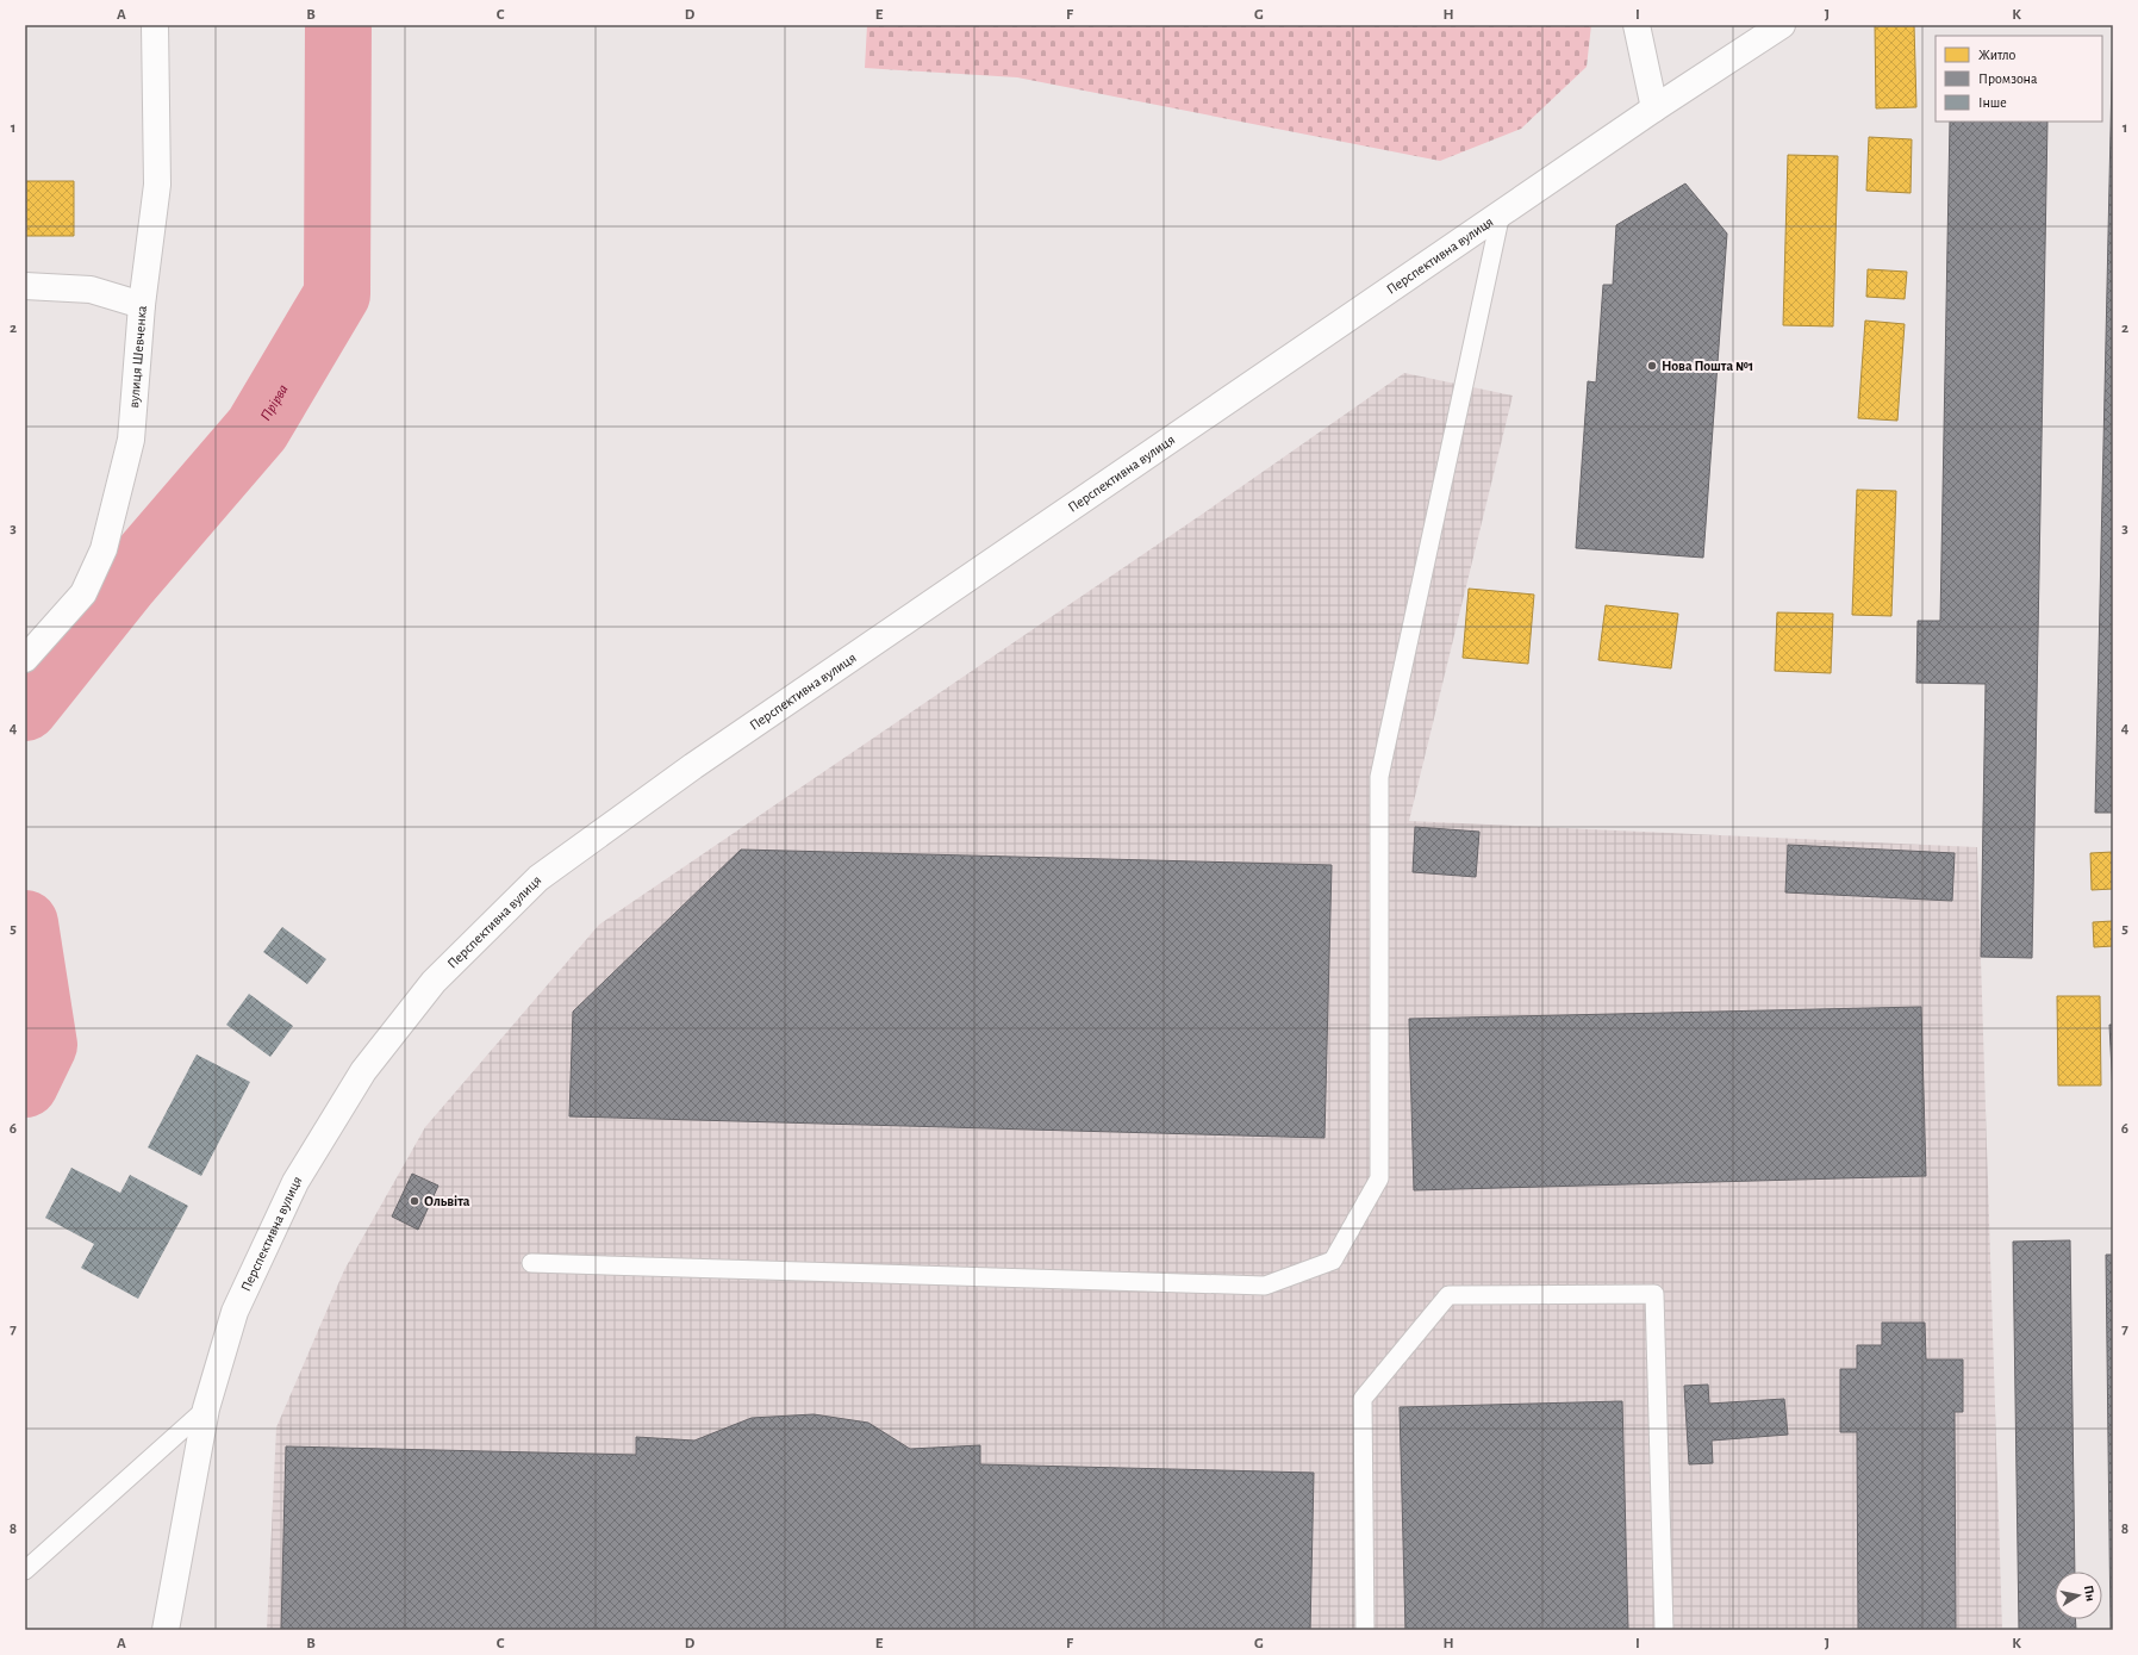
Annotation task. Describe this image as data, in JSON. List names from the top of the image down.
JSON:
{
  "streets": {
    "street": ["Перспективна вулиця", "вулиця Шевченка"]
  },
  "water": ["Прірва"],
  "places": ["Нова Пошта №1", "Ольвіта"],
  "legend": ["Житло", "Промзона", "Інше"],
  "north": "right",
  "grid": {
    "columns": [
      "A",
      "B",
      "C",
      "D",
      "E",
      "F",
      "G",
      "H",
      "I",
      "J",
      "K"
    ],
    "rows": [
      "1",
      "2",
      "3",
      "4",
      "5",
      "6",
      "7",
      "8"
    ]
  }
}
